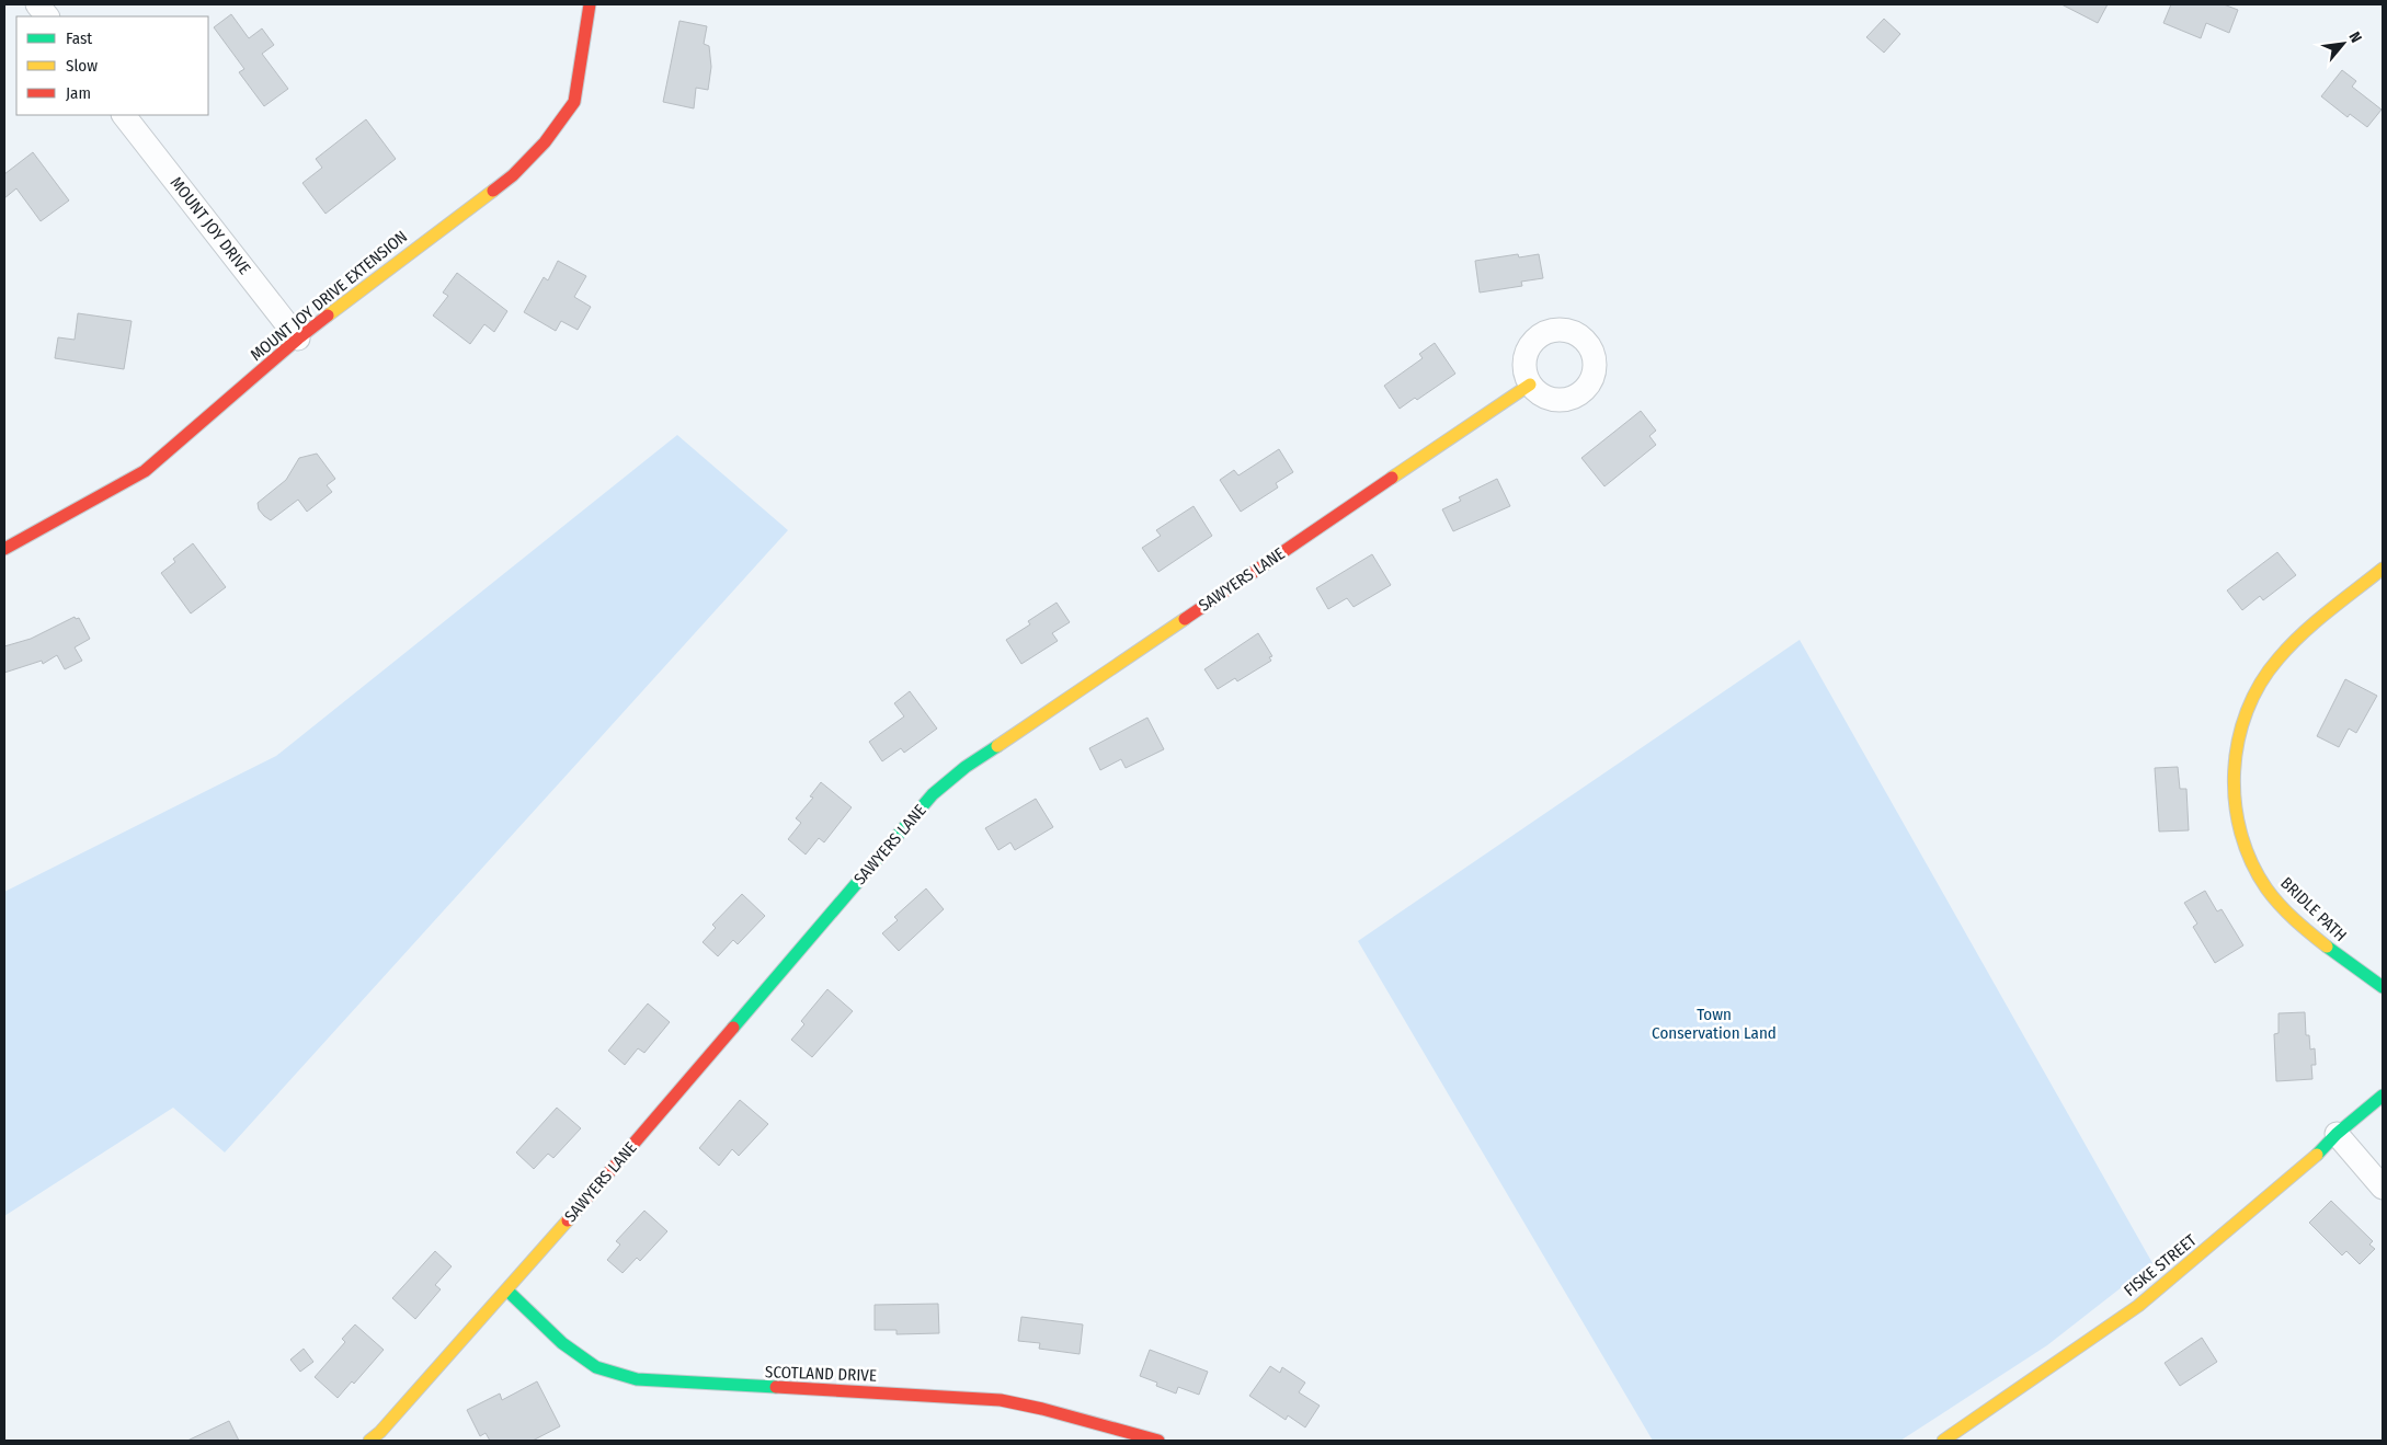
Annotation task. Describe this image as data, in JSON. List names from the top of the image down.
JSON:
{
  "streets": {
    "street": [
      "MOUNT JOY DRIVE",
      "MOUNT JOY DRIVE EXTENSION",
      "SAWYERS LANE",
      "BRIDLE PATH",
      "FISKE STREET",
      "SCOTLAND DRIVE"
    ]
  },
  "crossings": [
    ["MOUNT JOY DRIVE", "MOUNT JOY DRIVE EXTENSION"],
    ["SAWYERS LANE", "SCOTLAND DRIVE"]
  ],
  "parks": ["Town Conservation Land"],
  "legend": ["Fast", "Slow", "Jam"],
  "north": "top right"
}
